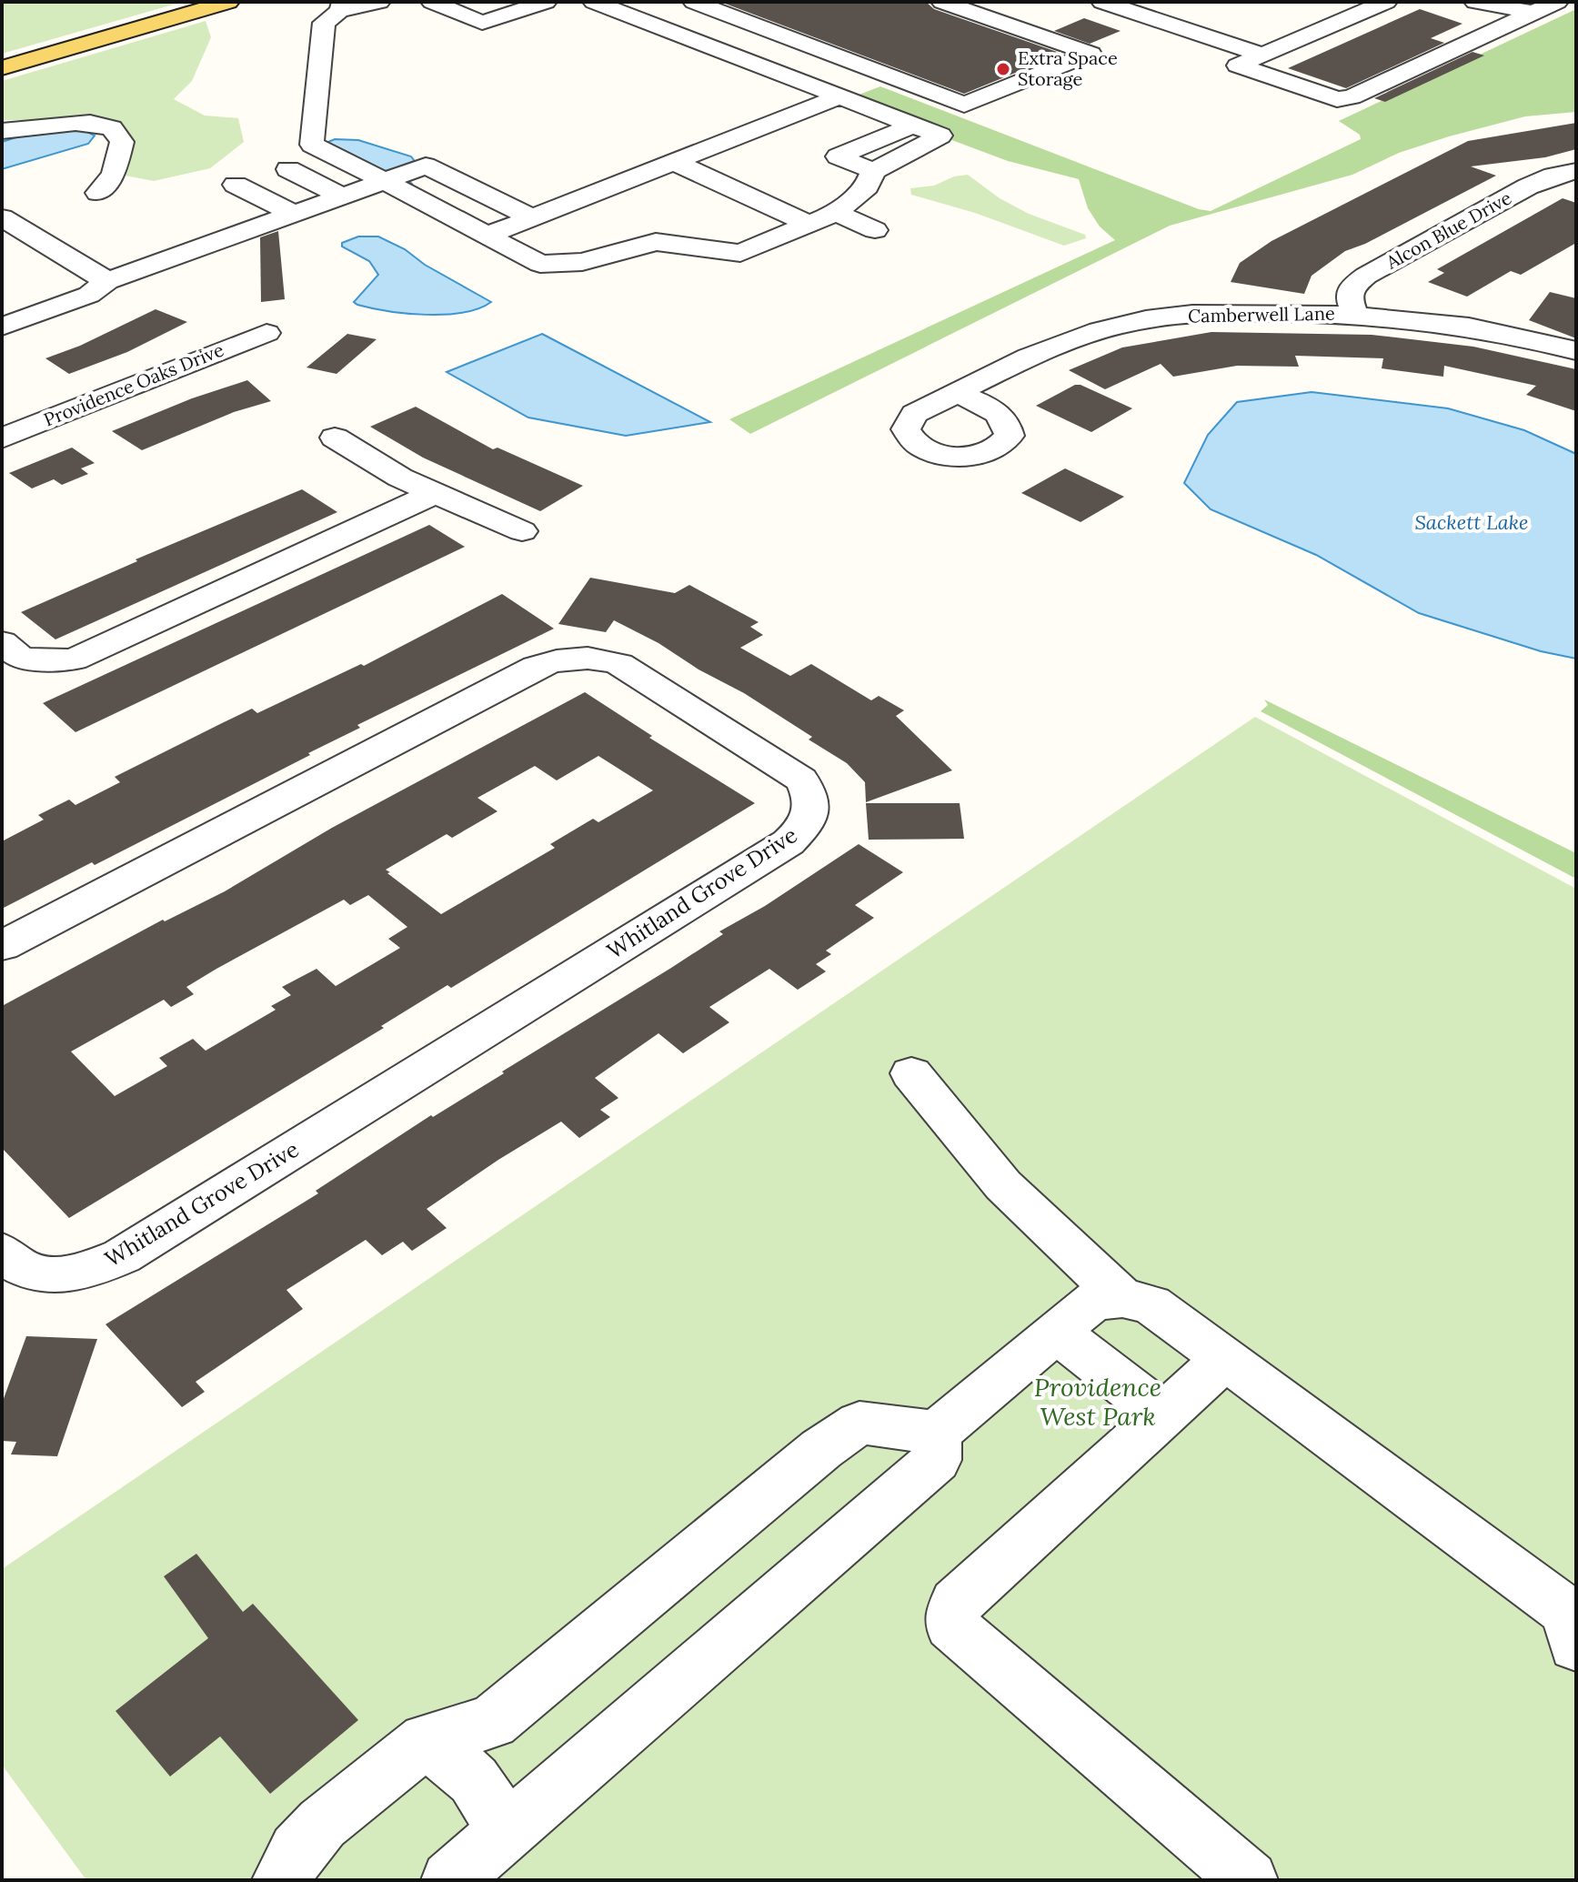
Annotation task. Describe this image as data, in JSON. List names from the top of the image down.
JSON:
{
  "streets": {
    "street": [
      "Alcon Blue Drive",
      "Camberwell Lane",
      "Providence Oaks Drive",
      "Whitland Grove Drive"
    ]
  },
  "crossings": [
    ["Alcon Blue Drive", "Camberwell Lane"]
  ],
  "water": ["Sackett Lake"],
  "parks": ["Providence West Park"],
  "places": ["Extra Space Storage"]
}
